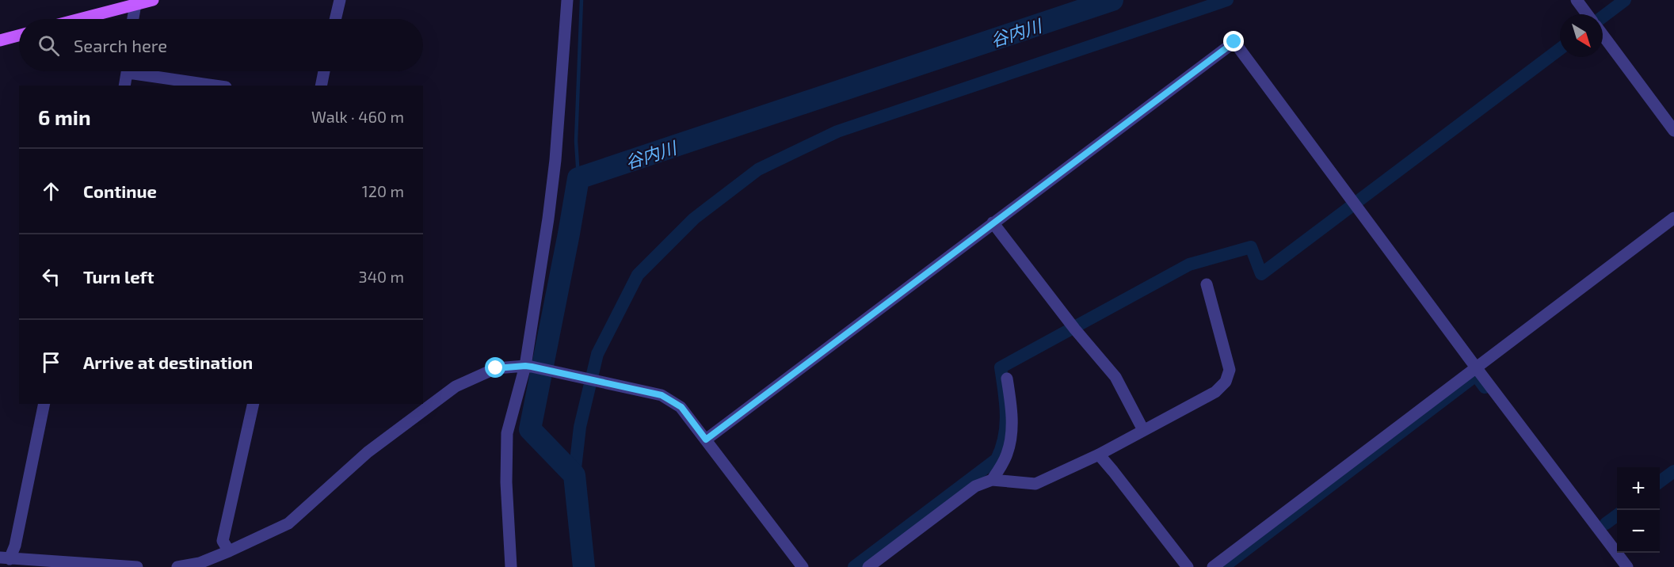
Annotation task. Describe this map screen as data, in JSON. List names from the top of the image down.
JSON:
{
  "water": ["谷内川"],
  "north": "bottom right",
  "page": {
    "search": "Search here",
    "heading": ["6 min", "Walk · 460 m"],
    "list": [
      ["Continue", "120 m"],
      ["Turn left", "340 m"],
      "Arrive at destination"
    ],
    "map_buttons": ["+", "−"]
  }
}
